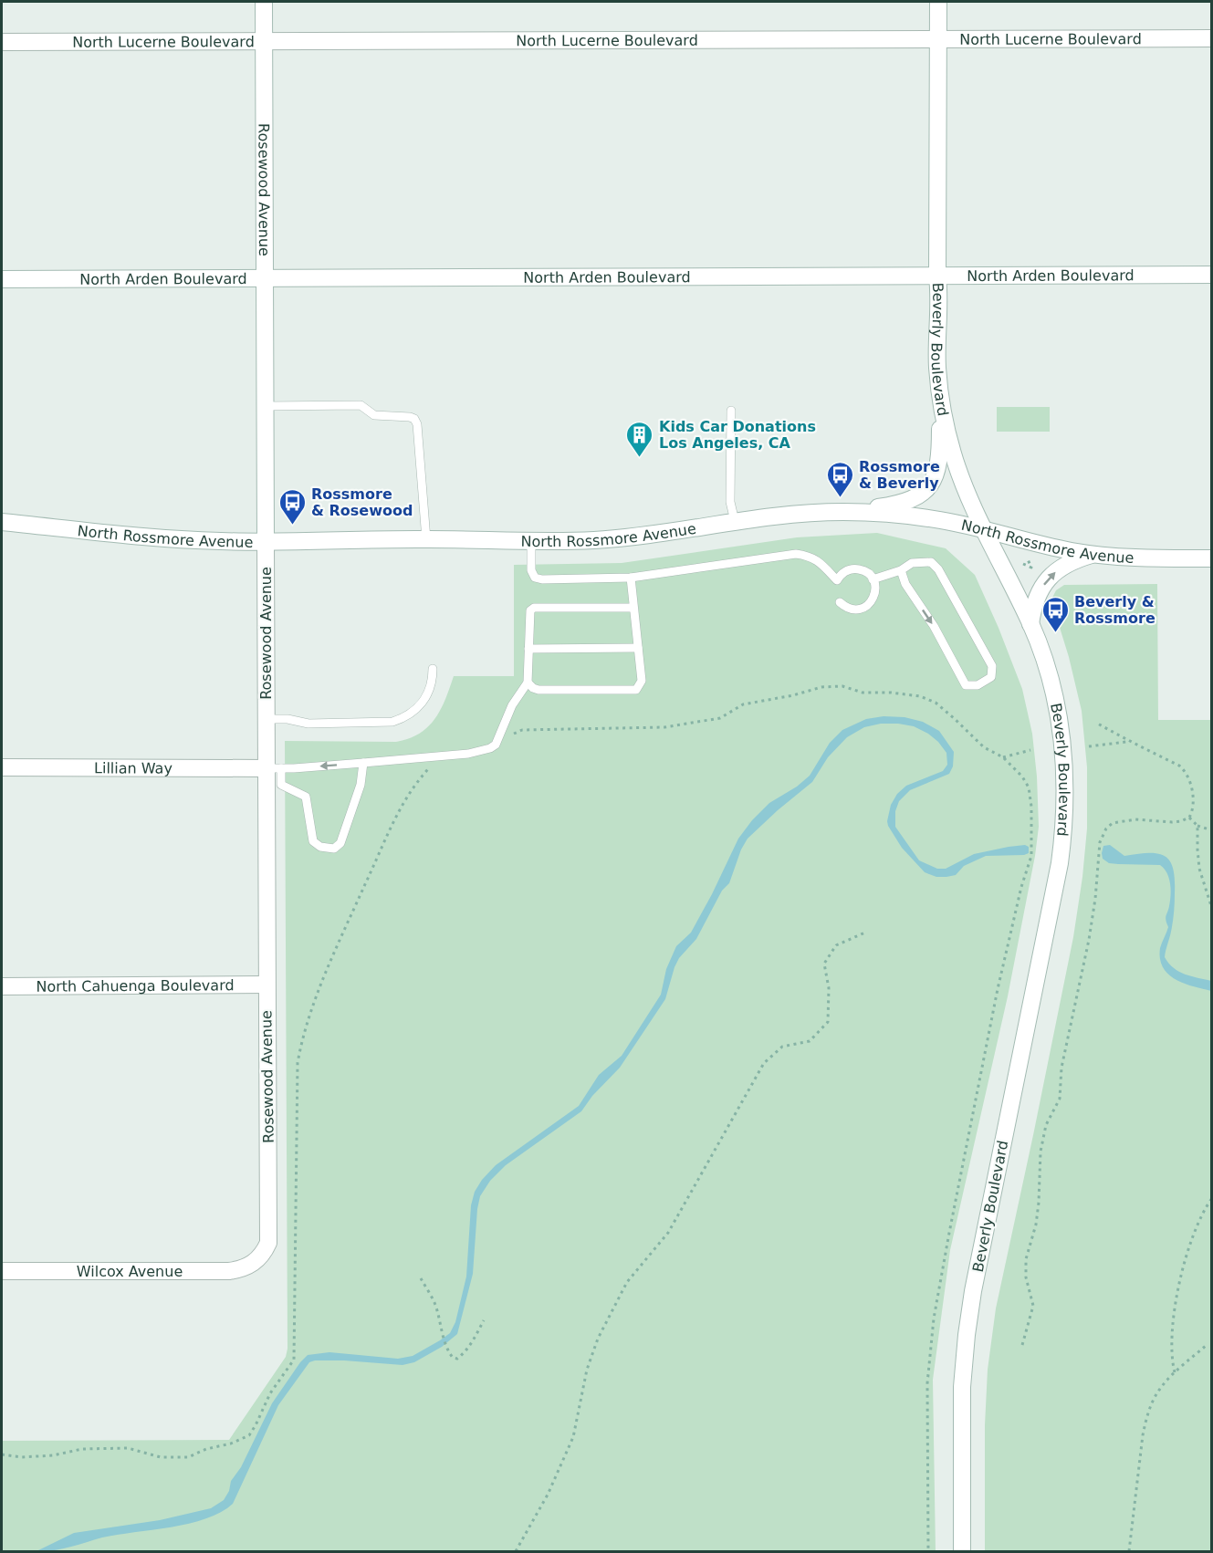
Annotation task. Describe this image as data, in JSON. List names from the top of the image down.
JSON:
{
  "streets": {
    "street": [
      "North Lucerne Boulevard",
      "Rosewood Avenue",
      "North Arden Boulevard",
      "Beverly Boulevard",
      "North Rossmore Avenue",
      "Lillian Way",
      "North Cahuenga Boulevard",
      "Wilcox Avenue"
    ]
  },
  "crossings": [
    ["North Lucerne Boulevard", "Rosewood Avenue"],
    ["North Lucerne Boulevard", "Beverly Boulevard"],
    ["Rosewood Avenue", "North Arden Boulevard"],
    ["Rosewood Avenue", "North Rossmore Avenue"],
    ["Rosewood Avenue", "Lillian Way"],
    ["Rosewood Avenue", "North Cahuenga Boulevard"],
    ["Rosewood Avenue", "Wilcox Avenue"],
    ["North Arden Boulevard", "Beverly Boulevard"],
    ["Beverly Boulevard", "North Rossmore Avenue"]
  ],
  "places": {
    "building": ["Kids Car Donations Los Angeles, CA"],
    "bus stop": ["Rossmore & Beverly", "Rossmore & Rosewood", "Beverly & Rossmore"]
  }
}
